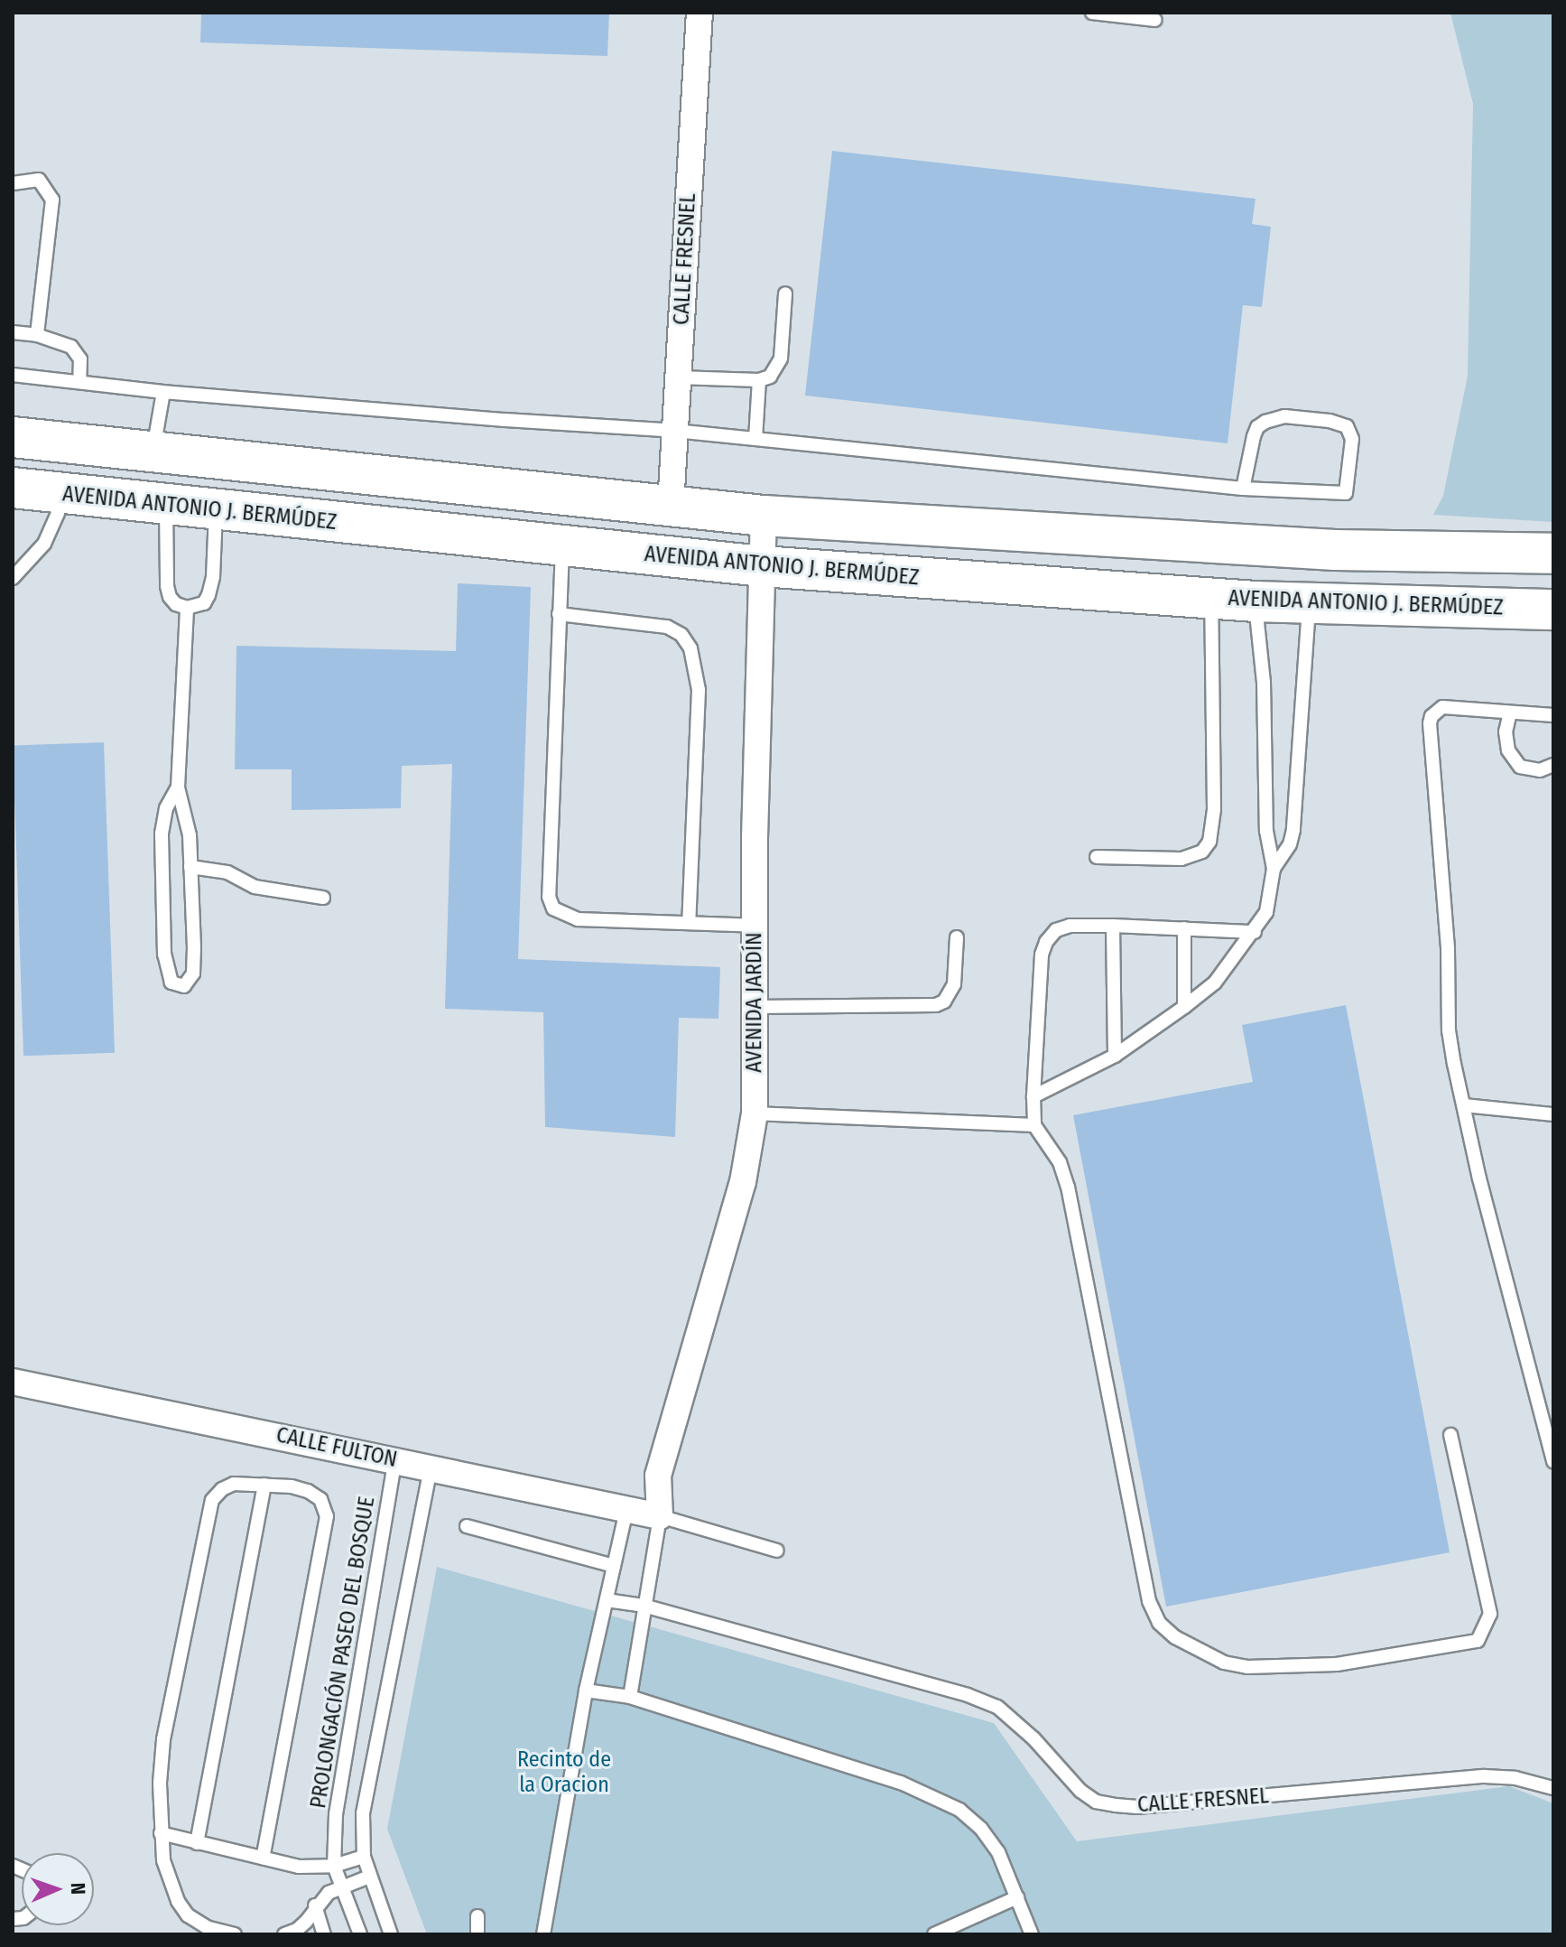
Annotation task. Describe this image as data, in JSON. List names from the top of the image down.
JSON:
{
  "streets": {
    "main road": ["AVENIDA ANTONIO J. BERMÚDEZ"],
    "street": ["CALLE FRESNEL", "AVENIDA JARDÍN", "CALLE FULTON"],
    "lane": ["PROLONGACIÓN PASEO DEL BOSQUE"]
  },
  "crossings": [
    ["AVENIDA ANTONIO J. BERMÚDEZ", "AVENIDA JARDÍN"],
    ["AVENIDA JARDÍN", "CALLE FULTON"],
    ["CALLE FULTON", "PROLONGACIÓN PASEO DEL BOSQUE"]
  ],
  "parks": ["Recinto de la Oracion"],
  "north": "right"
}
